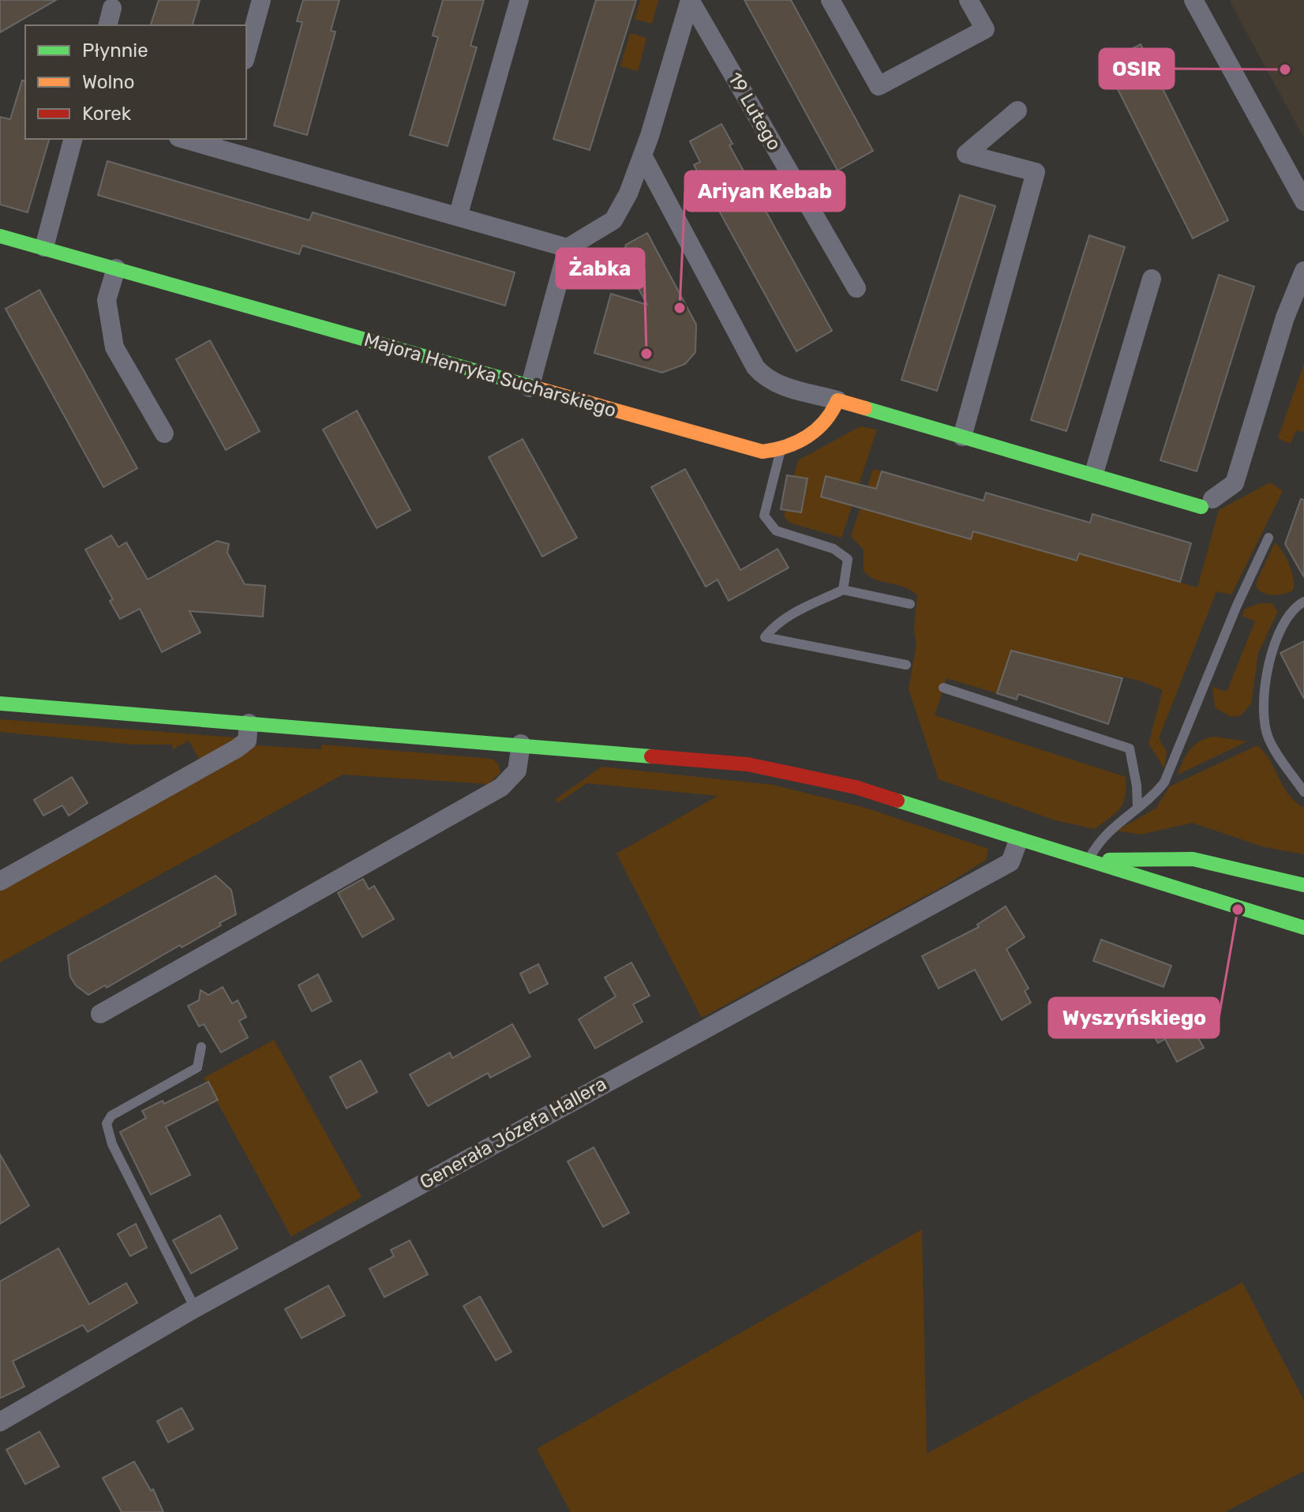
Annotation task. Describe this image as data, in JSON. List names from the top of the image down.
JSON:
{
  "streets": {
    "main road": ["Majora Henryka Sucharskiego"],
    "street": ["19 Lutego", "Generała Józefa Hallera"]
  },
  "places": [
    "OSIR",
    "Ariyan Kebab",
    "Żabka",
    "Wyszyńskiego"
  ],
  "legend": ["Płynnie", "Wolno", "Korek"]
}
